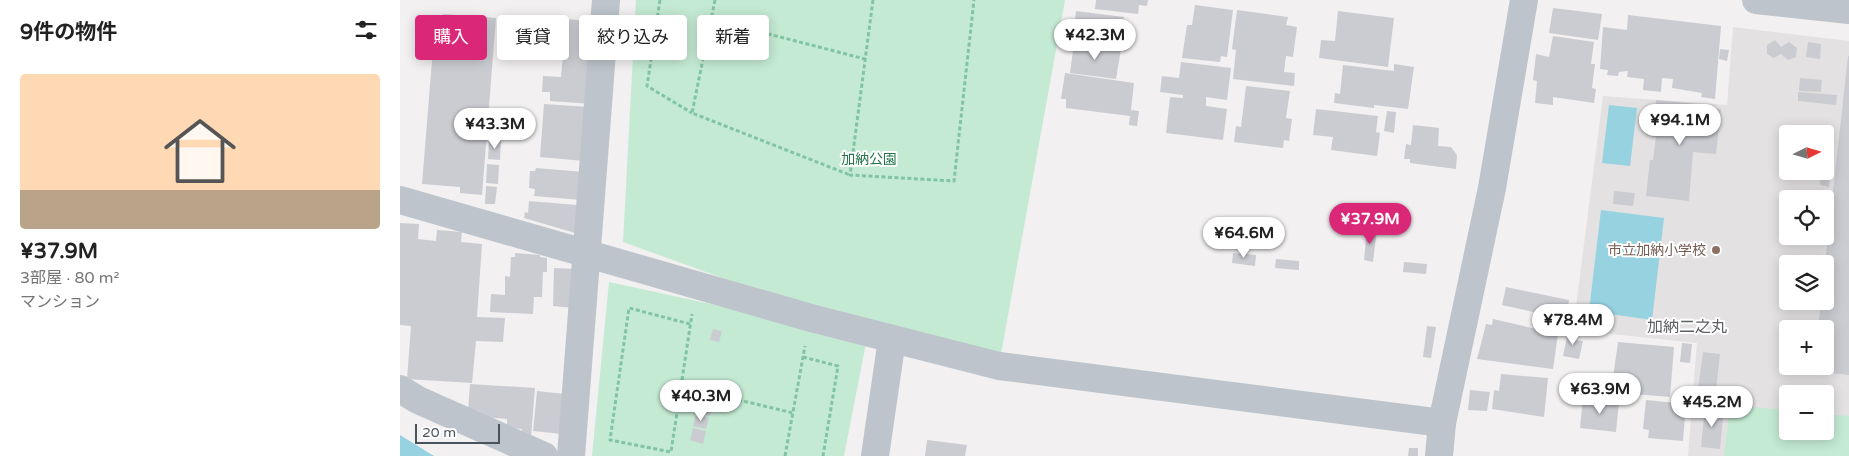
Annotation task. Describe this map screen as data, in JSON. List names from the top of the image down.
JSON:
{
  "districts": ["加納二之丸"],
  "parks": ["加納公園"],
  "places": ["市立加納小学校"],
  "scale_bar": "20 m",
  "north": "right",
  "page": {
    "heading": "9件の物件",
    "chip": [
      "購入",
      "賃貸",
      "絞り込み",
      "新着"
    ],
    "price": [
      "¥42.3M",
      "¥94.1M",
      "¥43.3M",
      "¥37.9M",
      "¥64.6M",
      "¥78.4M",
      "¥63.9M",
      "¥40.3M",
      "¥45.2M"
    ],
    "list": [
      {
        "name": "¥37.9M",
        "note": "3部屋 · 80 m² · マンション"
      }
    ],
    "map_buttons": ["+", "−"],
    "scale": "20 m"
  }
}
